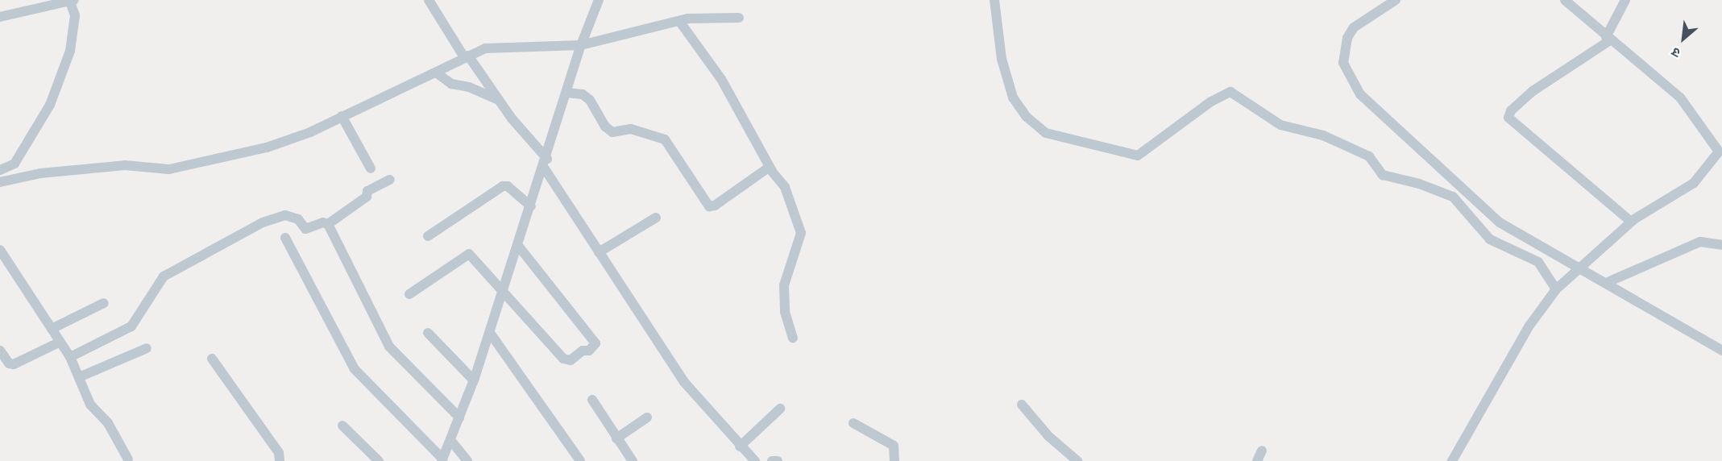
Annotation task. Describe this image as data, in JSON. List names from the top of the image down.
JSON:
{
  "north": "bottom left"
}
